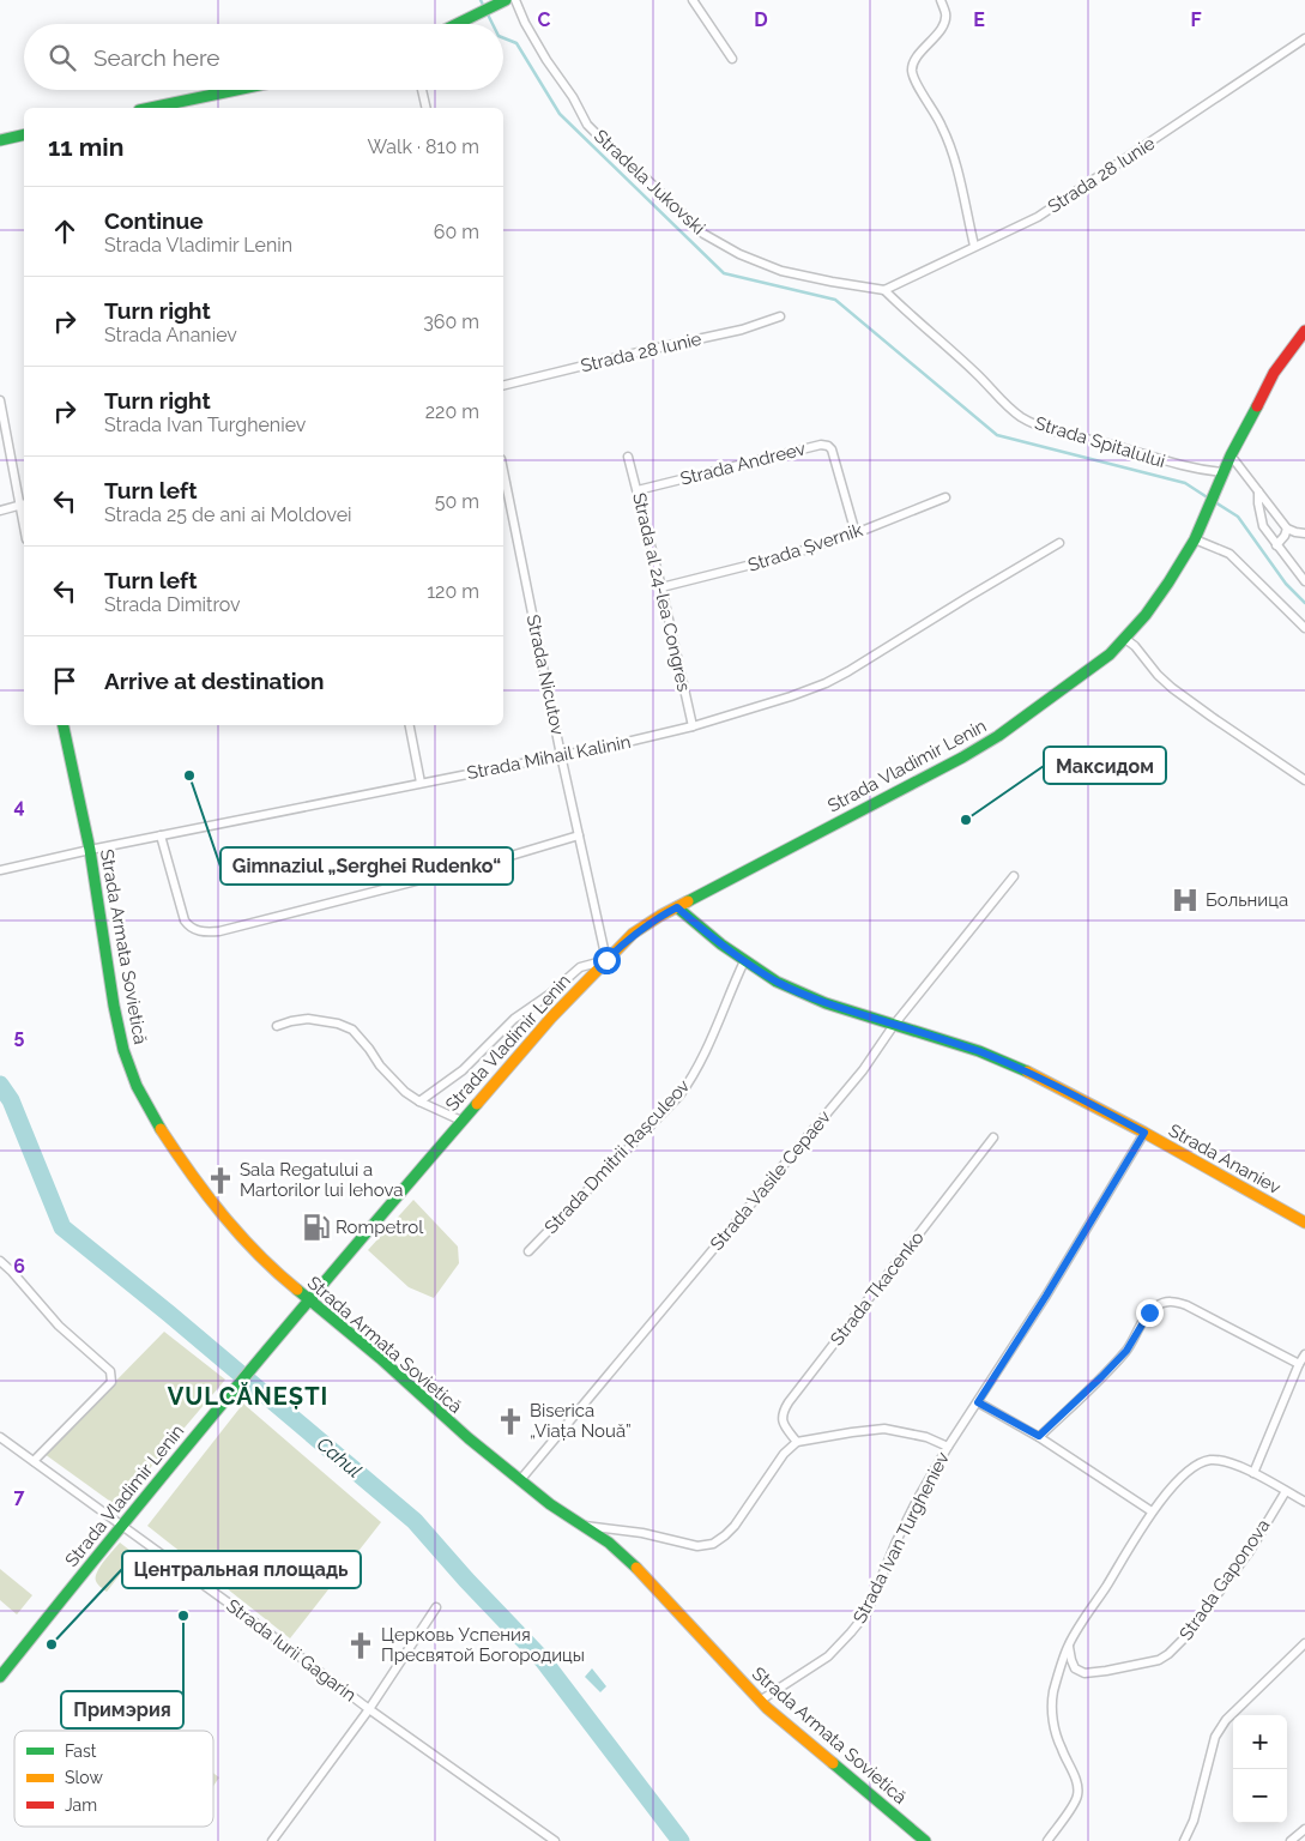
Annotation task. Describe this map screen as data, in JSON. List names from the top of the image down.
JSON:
{
  "streets": {
    "street": [
      "Strada 28 Iunie",
      "Stradela Jukovski",
      "Strada Spitalului",
      "Strada Andreev",
      "Strada Șvernik",
      "Strada al 24-lea Congres",
      "Strada Nicutov",
      "Strada Mihail Kalinin",
      "Strada Vladimir Lenin",
      "Strada Armata Sovietică",
      "Strada Dmitrii Rașculeov",
      "Strada Ananiev",
      "Strada Vasile Cepaev",
      "Strada Tkacenko",
      "Strada Ivan Turgheniev",
      "Strada Gaponova",
      "Strada Iurii Gagarin"
    ]
  },
  "crossings": [
    ["Strada 28 Iunie", "Stradela Jukovski"],
    ["Strada 28 Iunie", "Strada Spitalului"],
    ["Stradela Jukovski", "Strada Spitalului"],
    ["Strada Spitalului", "Strada Vladimir Lenin"],
    ["Strada Andreev", "Strada Șvernik"],
    ["Strada Andreev", "Strada al 24-lea Congres"],
    ["Strada Șvernik", "Strada al 24-lea Congres"],
    ["Strada al 24-lea Congres", "Strada Mihail Kalinin"],
    ["Strada Nicutov", "Strada Mihail Kalinin"],
    ["Strada Nicutov", "Strada Vladimir Lenin"],
    ["Strada Mihail Kalinin", "Strada Armata Sovietică"],
    ["Strada Vladimir Lenin", "Strada Armata Sovietică"],
    ["Strada Vladimir Lenin", "Strada Ananiev"],
    ["Strada Vladimir Lenin", "Strada Iurii Gagarin"],
    ["Strada Armata Sovietică", "Strada Vasile Cepaev"],
    ["Strada Armata Sovietică", "Strada Ivan Turgheniev"],
    ["Strada Dmitrii Rașculeov", "Strada Ananiev"],
    ["Strada Ananiev", "Strada Vasile Cepaev"],
    ["Strada Ananiev", "Strada Ivan Turgheniev"]
  ],
  "districts": ["VULCĂNEȘTI"],
  "water": ["Cahul"],
  "places": {
    "other": [
      "Gimnaziul „Serghei Rudenko“",
      "Максидом",
      "Примэрия",
      "Центральная площадь"
    ],
    "hospital": ["Больница"],
    "church": ["Sala Regatului a Martorilor lui Iehova", "Biserica „Viața Nouă”", "Церковь Успения Пресвятой Богородицы"],
    "fuel station": ["Rompetrol"]
  },
  "legend": ["Fast", "Slow", "Jam"],
  "page": {
    "search": "Search here",
    "heading": ["11 min", "Walk · 810 m"],
    "list": [
      ["Continue", "Strada Vladimir Lenin", "60 m"],
      ["Turn right", "Strada Ananiev", "360 m"],
      ["Turn right", "Strada Ivan Turgheniev", "220 m"],
      ["Turn left", "Strada 25 de ani ai Moldovei", "50 m"],
      ["Turn left", "Strada Dimitrov", "120 m"],
      "Arrive at destination"
    ],
    "map_buttons": ["+", "−"]
  },
  "grid": {
    "columns": [
      "C",
      "D",
      "E",
      "F"
    ],
    "rows": [
      "4",
      "5",
      "6",
      "7"
    ]
  }
}
